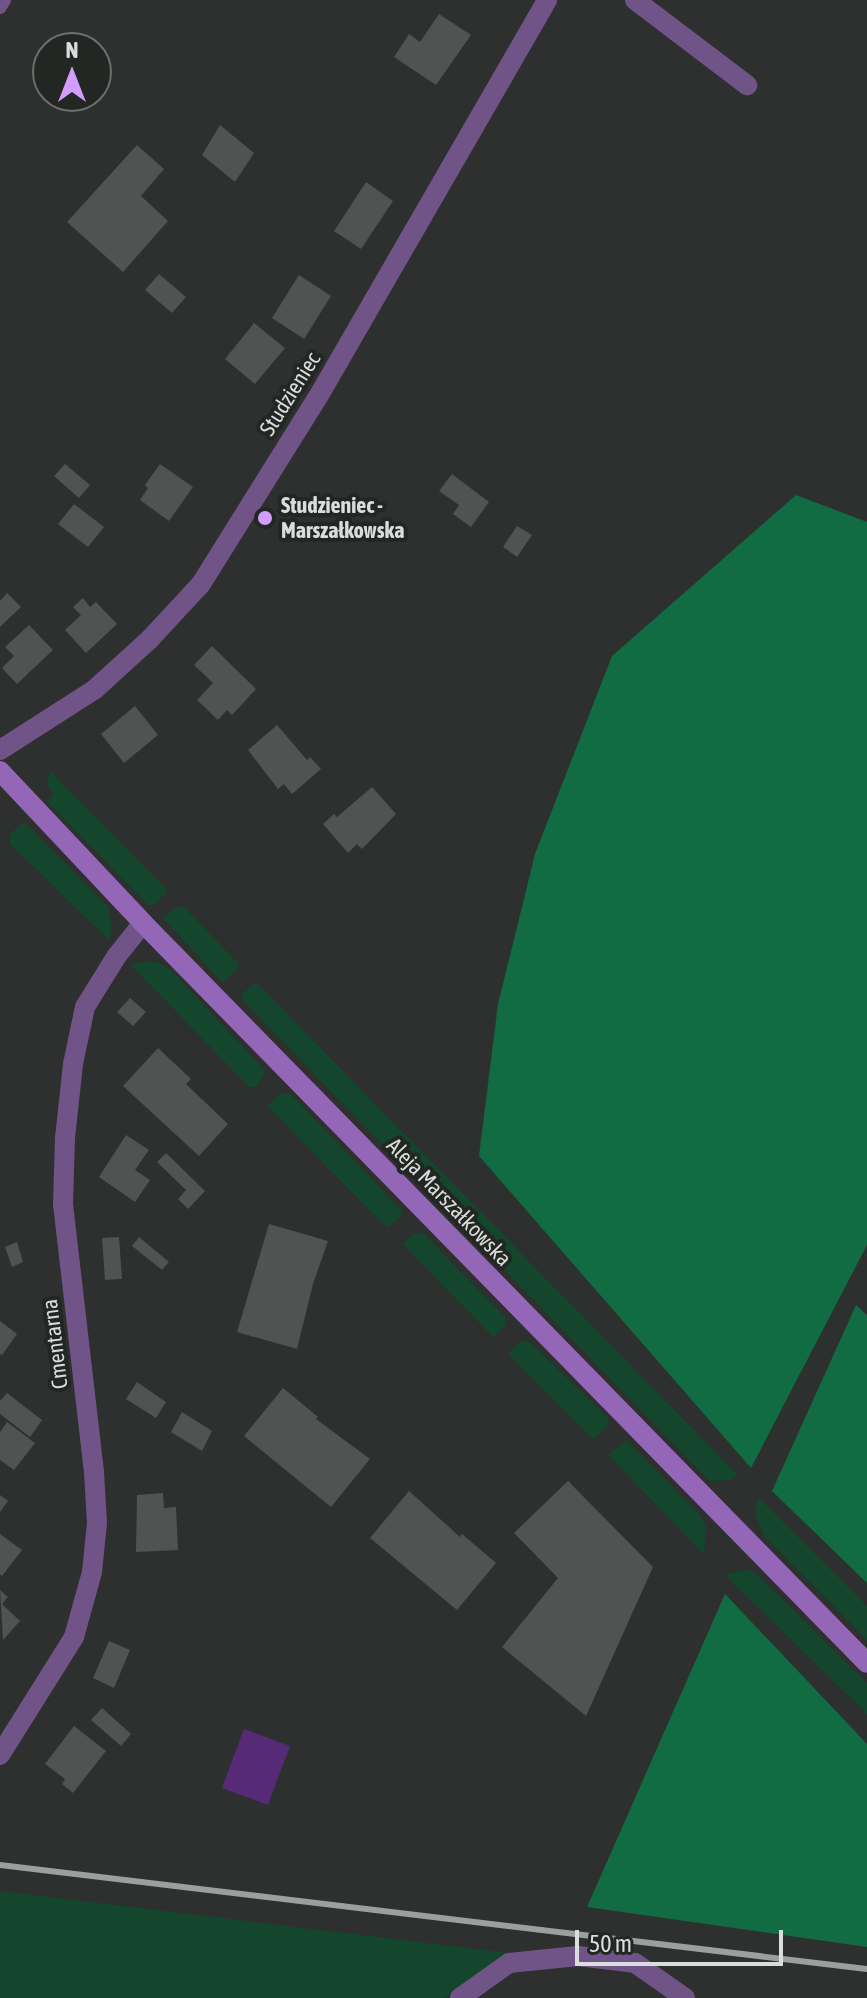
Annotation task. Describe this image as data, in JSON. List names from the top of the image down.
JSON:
{
  "streets": {
    "main road": ["Aleja Marszałkowska"],
    "street": ["Studzieniec", "Cmentarna"]
  },
  "crossings": [
    ["Aleja Marszałkowska", "Cmentarna"]
  ],
  "places": ["Studzieniec - Marszałkowska"],
  "scale_bar": "50 m",
  "north": "top"
}
